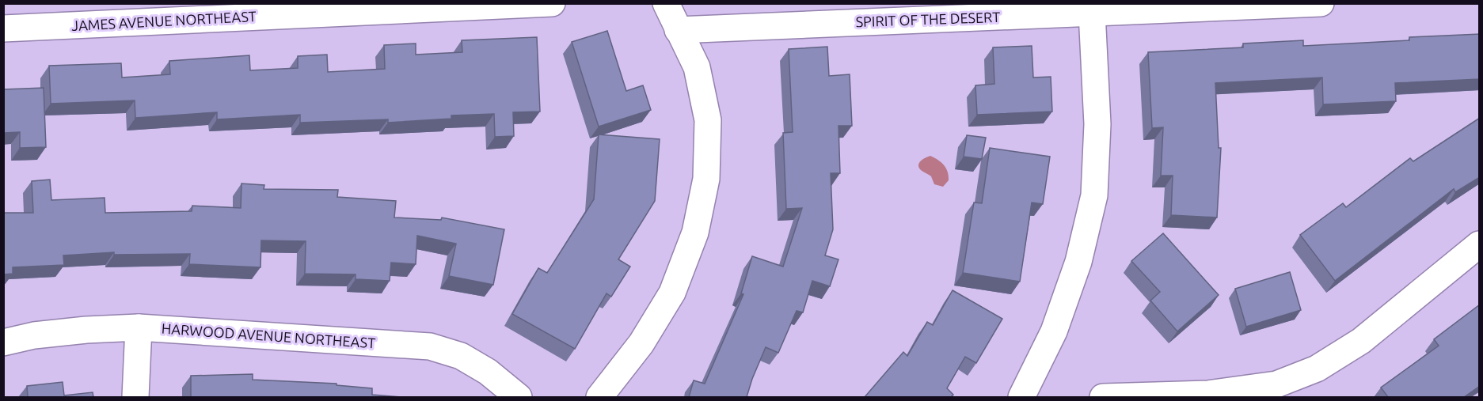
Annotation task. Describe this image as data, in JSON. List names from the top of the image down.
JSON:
{
  "streets": {
    "street": ["SPIRIT OF THE DESERT", "JAMES AVENUE NORTHEAST", "HARWOOD AVENUE NORTHEAST"]
  }
}
